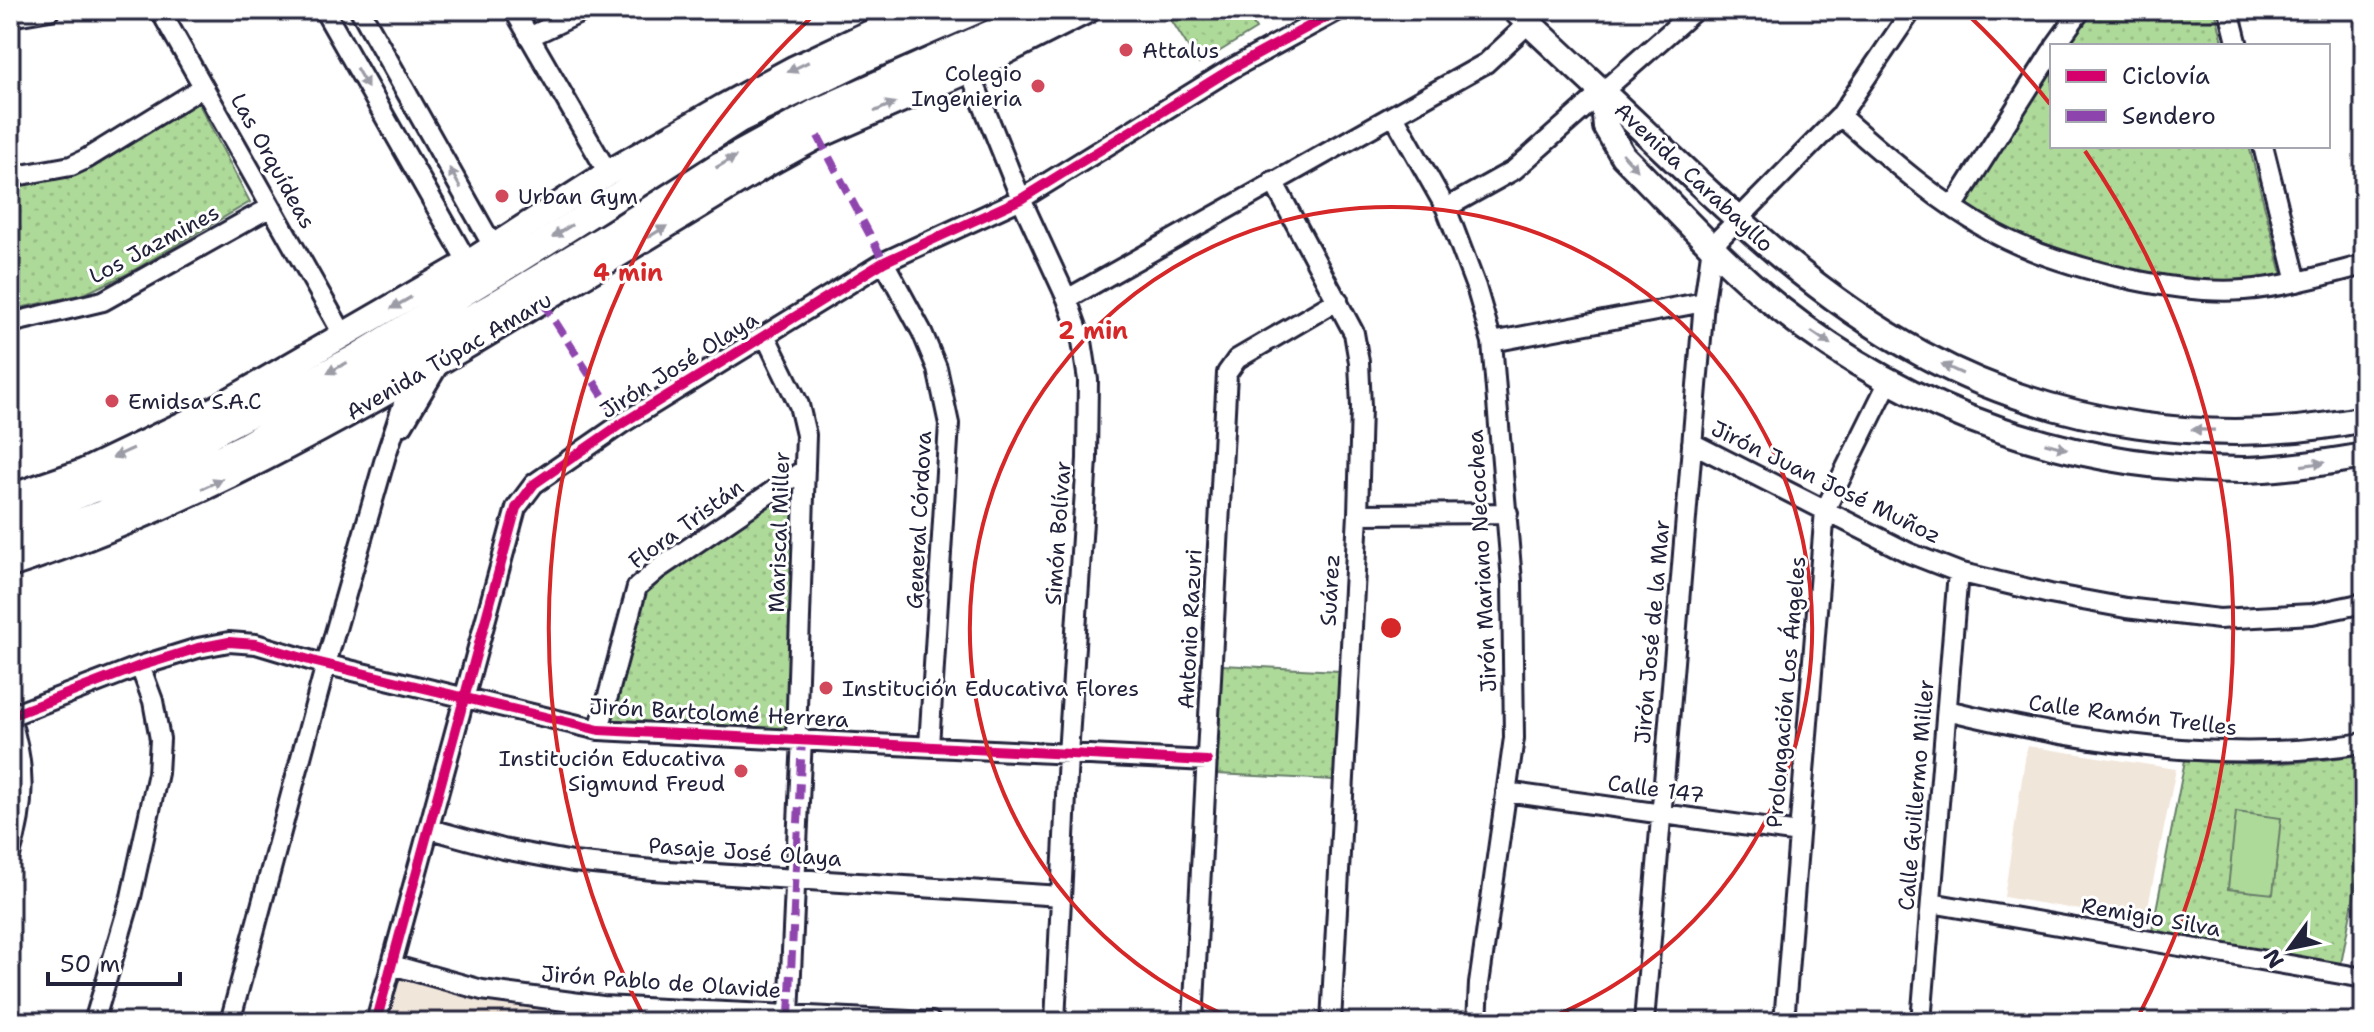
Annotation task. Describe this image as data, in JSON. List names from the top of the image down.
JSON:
{
  "streets": {
    "highway": ["Avenida Túpac Amaru"],
    "main road": ["Avenida Carabayllo"],
    "street": [
      "Las Orquídeas",
      "Los Jazmines",
      "Jirón José Olaya",
      "Jirón Juan José Muñoz",
      "General Córdova",
      "Flora Tristán",
      "Mariscal Miller",
      "Simón Bolívar",
      "Jirón Mariano Necochea",
      "Suárez",
      "Antonio Razuri",
      "Jirón José de la Mar",
      "Prolongación Los Ángeles",
      "Jirón Bartolomé Herrera",
      "Calle Ramón Trelles",
      "Calle 147",
      "Calle Guillermo Miller",
      "Pasaje José Olaya",
      "Remigio Silva",
      "Jirón Pablo de Olavide"
    ]
  },
  "crossings": [
    ["Las Orquídeas", "Los Jazmines"],
    ["Las Orquídeas", "Avenida Túpac Amaru"],
    ["Avenida Carabayllo", "Jirón José de la Mar"],
    ["Avenida Carabayllo", "Prolongación Los Ángeles"],
    ["Avenida Túpac Amaru", "Simón Bolívar"],
    ["Jirón José Olaya", "General Córdova"],
    ["Jirón José Olaya", "Mariscal Miller"],
    ["Jirón José Olaya", "Simón Bolívar"],
    ["Jirón José Olaya", "Jirón Bartolomé Herrera"],
    ["Jirón José Olaya", "Pasaje José Olaya"],
    ["Jirón José Olaya", "Jirón Pablo de Olavide"],
    ["Jirón Juan José Muñoz", "Jirón José de la Mar"],
    ["Jirón Juan José Muñoz", "Prolongación Los Ángeles"],
    ["Jirón Juan José Muñoz", "Calle Guillermo Miller"],
    ["General Córdova", "Jirón Bartolomé Herrera"],
    ["Flora Tristán", "Mariscal Miller"],
    ["Flora Tristán", "Jirón Bartolomé Herrera"],
    ["Mariscal Miller", "Jirón Bartolomé Herrera"],
    ["Mariscal Miller", "Pasaje José Olaya"],
    ["Mariscal Miller", "Jirón Pablo de Olavide"],
    ["Simón Bolívar", "Jirón Bartolomé Herrera"],
    ["Simón Bolívar", "Pasaje José Olaya"],
    ["Jirón Mariano Necochea", "Calle 147"],
    ["Suárez", "Antonio Razuri"],
    ["Antonio Razuri", "Jirón Bartolomé Herrera"],
    ["Jirón José de la Mar", "Calle 147"],
    ["Prolongación Los Ángeles", "Calle 147"],
    ["Calle Ramón Trelles", "Calle Guillermo Miller"],
    ["Calle Guillermo Miller", "Remigio Silva"]
  ],
  "places": [
    "Attalus",
    "Colegio Ingenieria",
    "Urban Gym",
    "Emidsa S.A.C",
    "Institución Educativa Flores",
    "Institución Educativa Sigmund Freud"
  ],
  "legend": ["Ciclovía", "Sendero"],
  "scale_bar": "50 m",
  "north": "bottom left",
  "rings": ["4 min", "2 min"]
}
